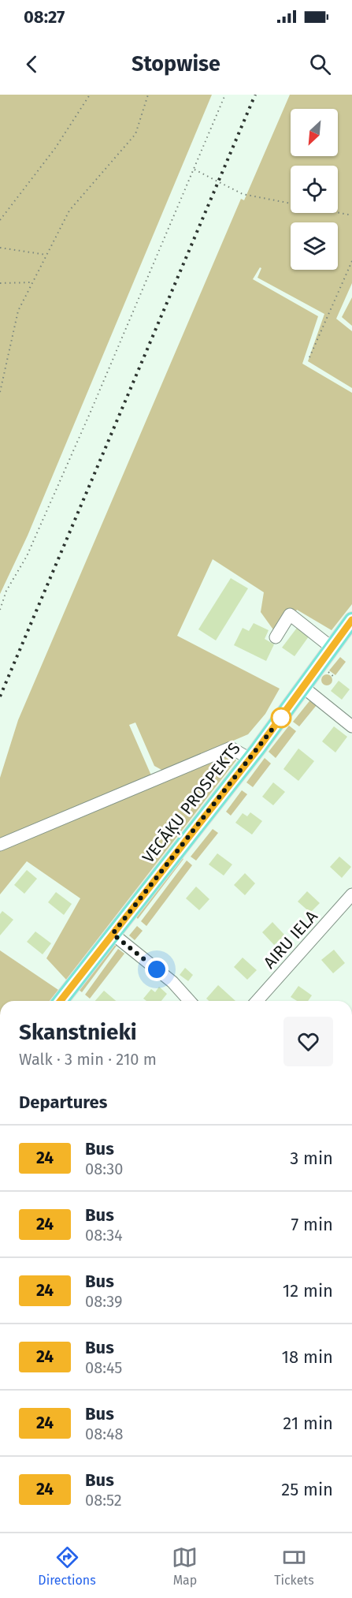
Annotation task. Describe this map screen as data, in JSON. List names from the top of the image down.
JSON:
{
  "streets": {
    "main road": ["VECĀĶU PROSPEKTS"],
    "street": ["AIRU IELA"]
  },
  "lines": ["bus line 24"],
  "north": "bottom left",
  "page": {
    "status": "08:27",
    "header": "Stopwise",
    "heading": [
      ["Skanstnieki", "Walk · 3 min · 210 m"],
      "Departures"
    ],
    "list": [
      {
        "mark": "24",
        "name": "Bus",
        "note": "08:30",
        "value": "3 min"
      },
      {
        "mark": "24",
        "name": "Bus",
        "note": "08:34",
        "value": "7 min"
      },
      {
        "mark": "24",
        "name": "Bus",
        "note": "08:39",
        "value": "12 min"
      },
      {
        "mark": "24",
        "name": "Bus",
        "note": "08:45",
        "value": "18 min"
      },
      {
        "mark": "24",
        "name": "Bus",
        "note": "08:48",
        "value": "21 min"
      },
      {
        "mark": "24",
        "name": "Bus",
        "note": "08:52",
        "value": "25 min"
      }
    ],
    "tabs": ["Directions", "Map", "Tickets"]
  }
}
